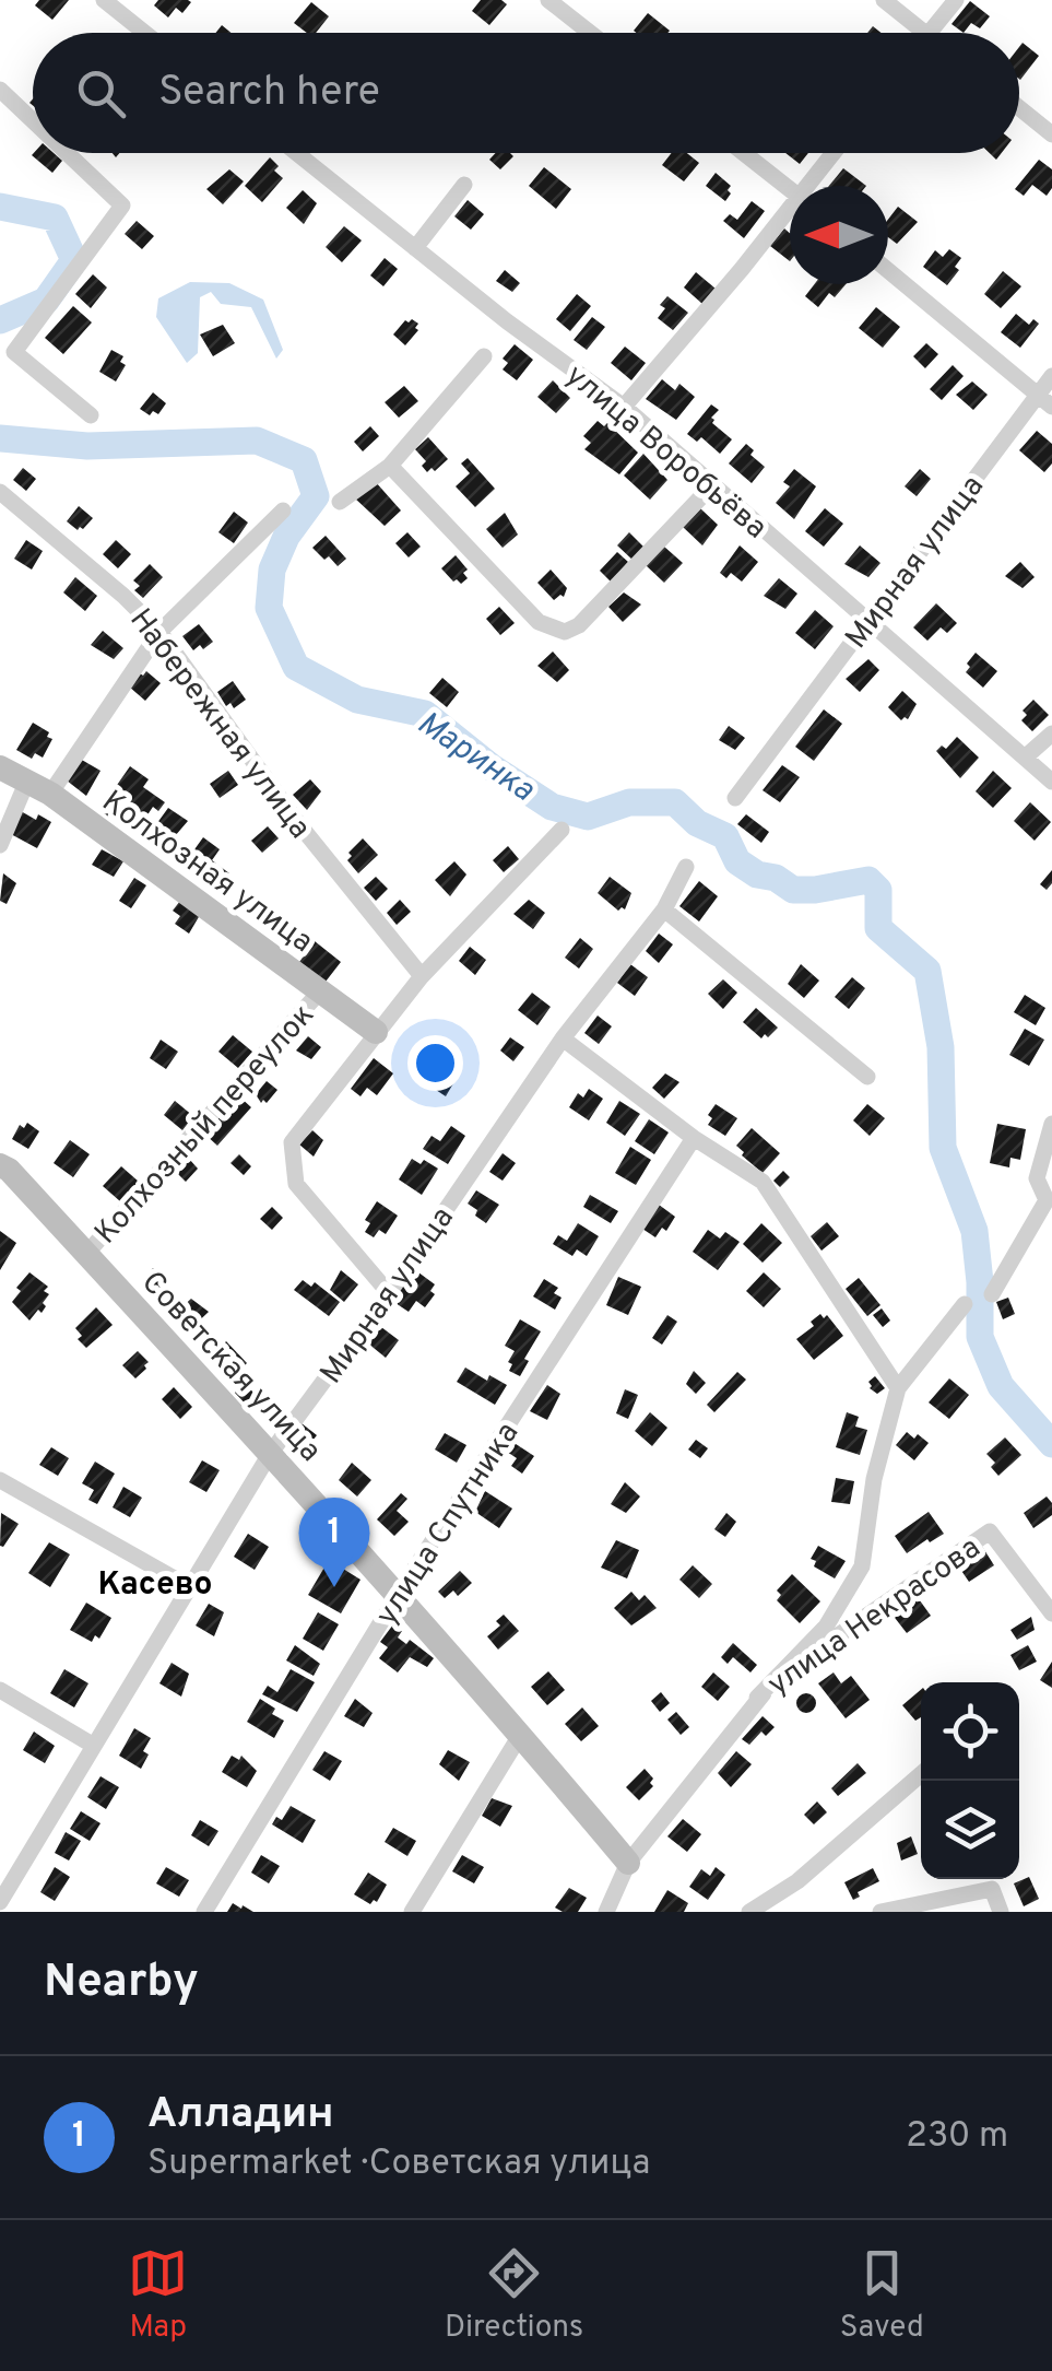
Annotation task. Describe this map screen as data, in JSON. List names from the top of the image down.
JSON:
{
  "streets": {
    "street": [
      "улица Воробьёва",
      "Мирная улица",
      "Набережная улица",
      "Колхозная улица",
      "Колхозный переулок",
      "Советская улица",
      "улица Спутника",
      "улица Некрасова"
    ]
  },
  "crossings": [
    ["улица Воробьёва", "Мирная улица"],
    ["Мирная улица", "Советская улица"],
    ["Колхозная улица", "Колхозный переулок"],
    ["Колхозный переулок", "Советская улица"],
    ["Советская улица", "улица Спутника"],
    ["Советская улица", "улица Некрасова"]
  ],
  "districts": ["Касево"],
  "water": ["Маринка"],
  "north": "left",
  "page": {
    "search": "Search here",
    "pins": "1",
    "heading": "Nearby",
    "list": [
      {
        "mark": "1",
        "name": "Алладин",
        "note": "Supermarket · Советская улица",
        "value": "230 m"
      }
    ],
    "nav": ["Map", "Directions", "Saved"]
  }
}
